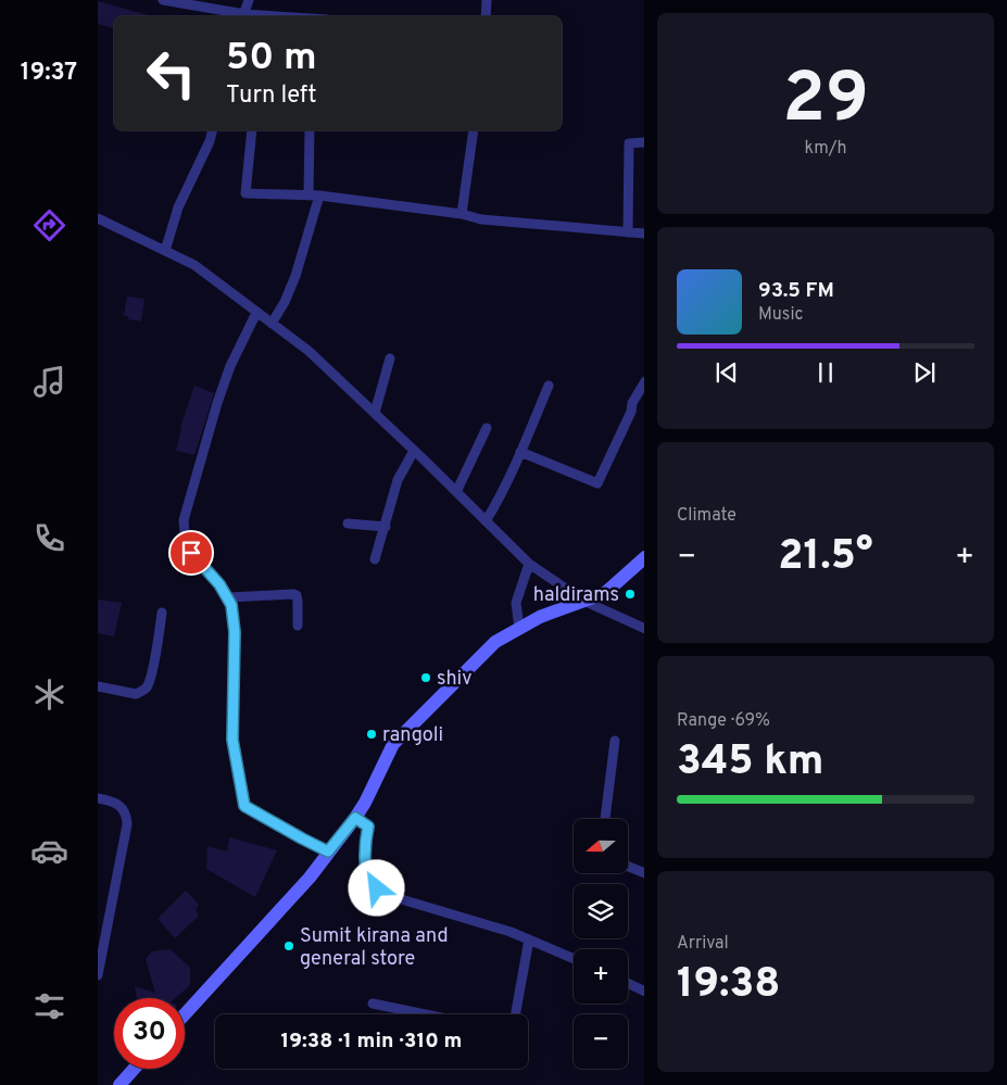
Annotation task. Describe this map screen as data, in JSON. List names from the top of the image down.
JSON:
{
  "places": [
    "haldirams",
    "shiv",
    "rangoli",
    "Sumit kirana and general store"
  ],
  "north": "left",
  "page": {
    "tabs": "19:37",
    "tile": [
      ["29", "km/h"],
      "Climate",
      ["Range · 69%", "345 km"],
      ["Arrival", "19:38"]
    ],
    "turn": ["50 m", "Turn left"],
    "song": ["93.5 FM", "Music"],
    "heat": ["−", "21.5°", "+"],
    "map_buttons": ["+", "−"],
    "limit": "30",
    "trip": "19:38 · 1 min · 310 m"
  }
}
